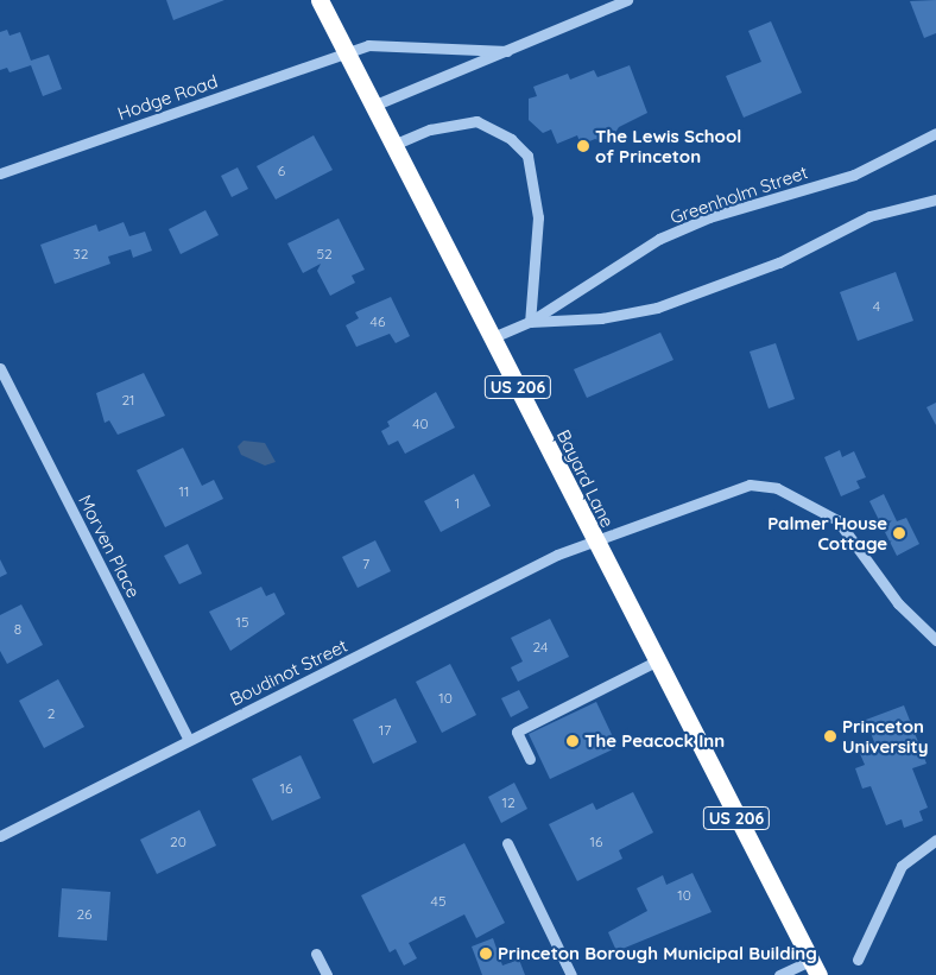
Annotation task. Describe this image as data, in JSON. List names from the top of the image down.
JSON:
{
  "streets": {
    "highway": ["US 206", "Bayard Lane"],
    "street": [
      "Hodge Road",
      "Greenholm Street",
      "Morven Place",
      "Boudinot Street"
    ]
  },
  "crossings": [
    ["Hodge Road", "Bayard Lane"],
    ["Greenholm Street", "Bayard Lane"],
    ["Bayard Lane", "Boudinot Street"],
    ["Morven Place", "Boudinot Street"]
  ],
  "places": [
    "The Lewis School of Princeton",
    "Palmer House Cottage",
    "Princeton University",
    "The Peacock Inn",
    "Princeton Borough Municipal Building"
  ],
  "house_numbers": [
    "6",
    "32",
    "52",
    "4",
    "46",
    "21",
    "40",
    "11",
    "1",
    "7",
    "15",
    "8",
    "24",
    "10",
    "2",
    "17",
    "16",
    "12",
    "20",
    "16",
    "10",
    "45",
    "26"
  ]
}
